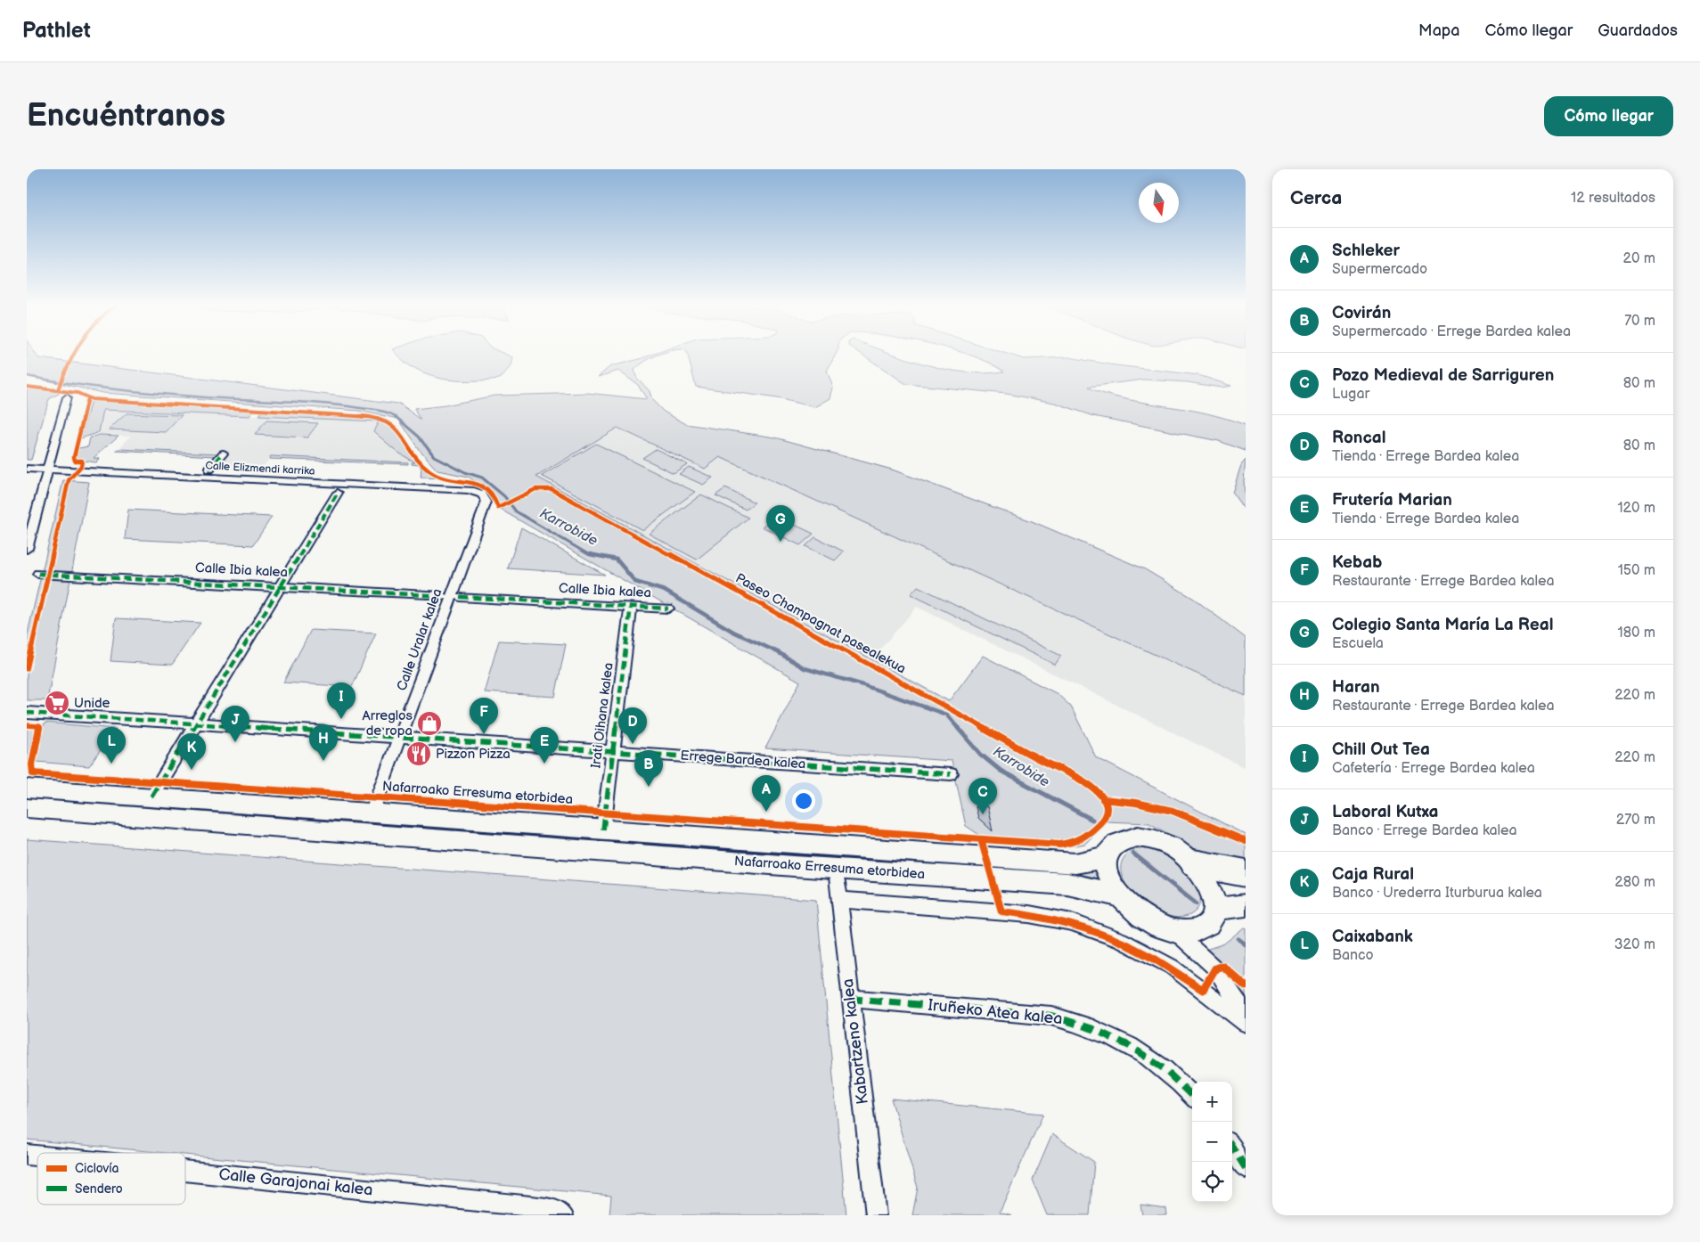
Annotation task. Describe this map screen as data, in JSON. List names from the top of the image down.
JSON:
{
  "streets": {
    "street": [
      "Calle Elizmendi karrika",
      "Calle Ibia kalea",
      "Calle Uralar kalea",
      "Irati Oihana kalea",
      "Errege Bardea kalea",
      "Nafarroako Erresuma etorbidea",
      "Iruñeko Atea kalea",
      "Kabartzeno kalea",
      "Calle Garajonai kalea"
    ],
    "cycle path": ["Paseo Champagnat pasealekua"]
  },
  "crossings": [
    ["Calle Elizmendi karrika", "Calle Uralar kalea"],
    ["Calle Ibia kalea", "Irati Oihana kalea"],
    ["Calle Uralar kalea", "Nafarroako Erresuma etorbidea"],
    ["Irati Oihana kalea", "Errege Bardea kalea"],
    ["Irati Oihana kalea", "Nafarroako Erresuma etorbidea"],
    ["Nafarroako Erresuma etorbidea", "Kabartzeno kalea"],
    ["Iruñeko Atea kalea", "Kabartzeno kalea"]
  ],
  "water": ["Karrobide"],
  "places": {
    "supermarket": ["Unide"],
    "shop": ["Arreglos de ropa"],
    "restaurant": ["Pizzon Pizza"]
  },
  "legend": ["Ciclovía", "Sendero"],
  "north": "bottom",
  "page": {
    "header": "Pathlet",
    "nav": ["Mapa", "Cómo llegar", "Guardados"],
    "buttons": "Cómo llegar",
    "title": "Encuéntranos",
    "heading": ["Cerca", "12 resultados"],
    "list": [
      {
        "mark": "A",
        "name": "Schleker",
        "note": "Supermercado",
        "value": "20 m"
      },
      {
        "mark": "B",
        "name": "Covirán",
        "note": "Supermercado · Errege Bardea kalea",
        "value": "70 m"
      },
      {
        "mark": "C",
        "name": "Pozo Medieval de Sarriguren",
        "note": "Lugar",
        "value": "80 m"
      },
      {
        "mark": "D",
        "name": "Roncal",
        "note": "Tienda · Errege Bardea kalea",
        "value": "80 m"
      },
      {
        "mark": "E",
        "name": "Frutería Marian",
        "note": "Tienda · Errege Bardea kalea",
        "value": "120 m"
      },
      {
        "mark": "F",
        "name": "Kebab",
        "note": "Restaurante · Errege Bardea kalea",
        "value": "150 m"
      },
      {
        "mark": "G",
        "name": "Colegio Santa María La Real",
        "note": "Escuela",
        "value": "180 m"
      },
      {
        "mark": "H",
        "name": "Haran",
        "note": "Restaurante · Errege Bardea kalea",
        "value": "220 m"
      },
      {
        "mark": "I",
        "name": "Chill Out Tea",
        "note": "Cafetería · Errege Bardea kalea",
        "value": "220 m"
      },
      {
        "mark": "J",
        "name": "Laboral Kutxa",
        "note": "Banco · Errege Bardea kalea",
        "value": "270 m"
      },
      {
        "mark": "K",
        "name": "Caja Rural",
        "note": "Banco · Urederra Iturburua kalea",
        "value": "280 m"
      },
      {
        "mark": "L",
        "name": "Caixabank",
        "note": "Banco",
        "value": "320 m"
      }
    ],
    "pins": [
      "G",
      "I",
      "F",
      "J",
      "D",
      "H",
      "E",
      "L",
      "K",
      "B",
      "A",
      "C"
    ],
    "map_buttons": ["+", "−"]
  }
}
